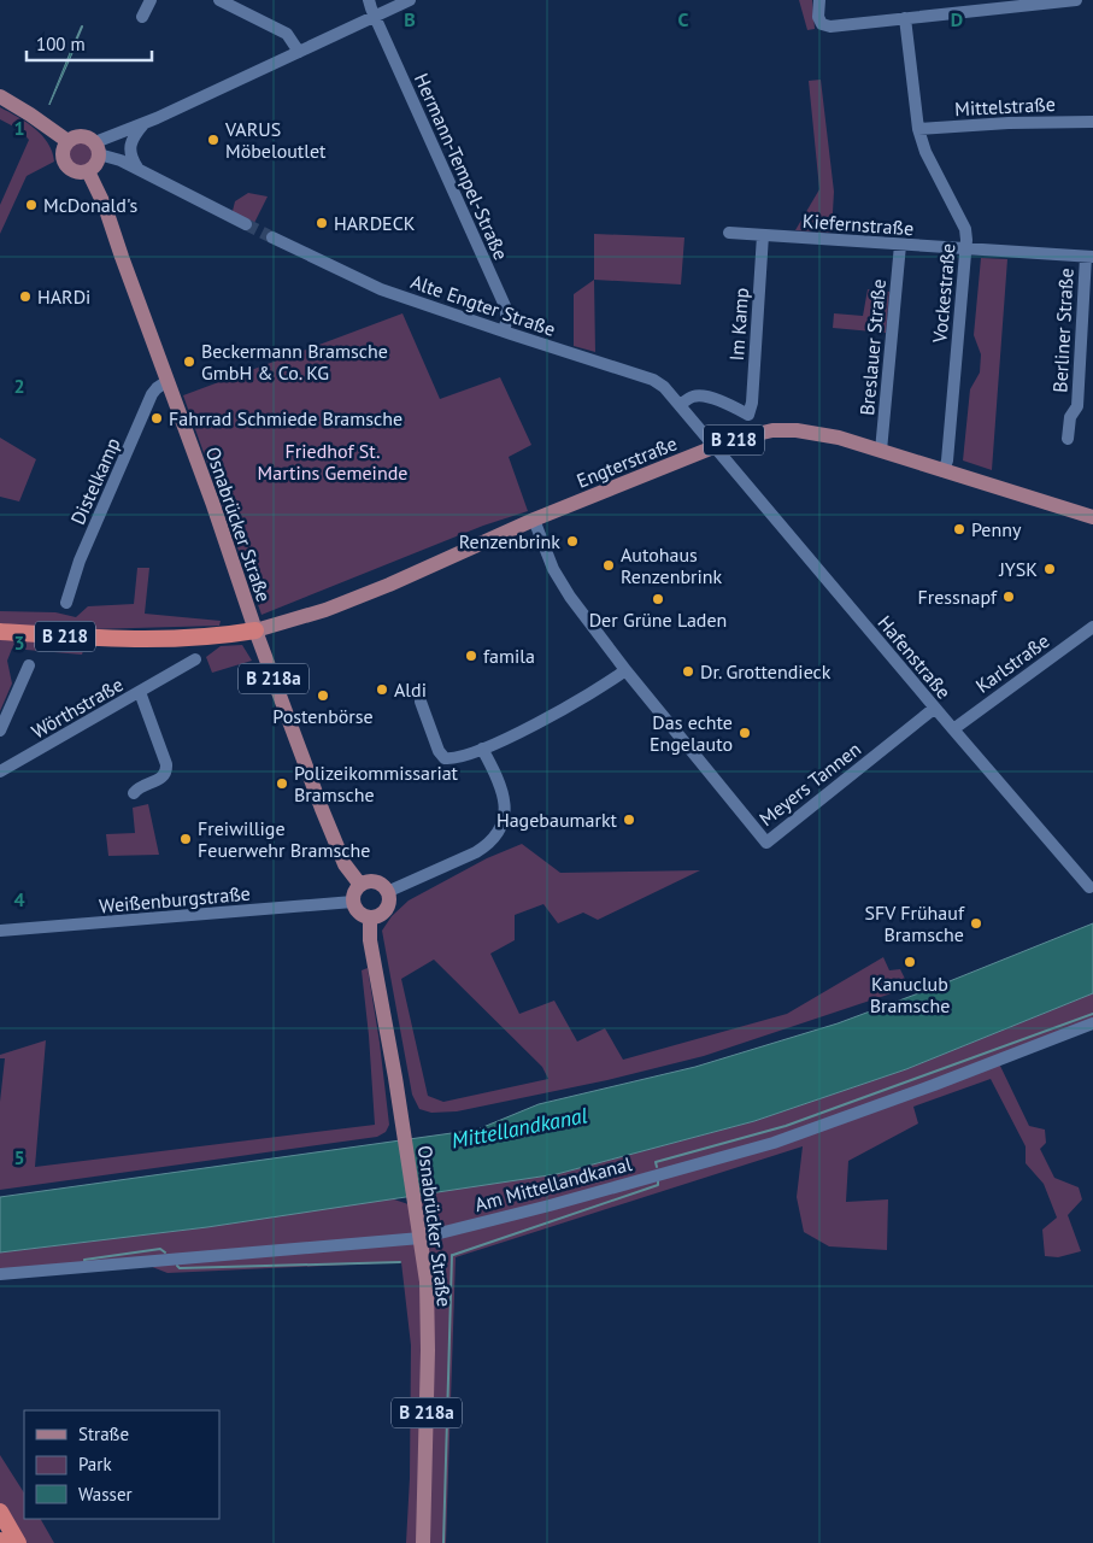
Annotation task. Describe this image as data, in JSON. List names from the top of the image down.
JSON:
{
  "streets": {
    "highway": ["B 218"],
    "main road": ["Engterstraße", "Osnabrücker Straße", "B 218a"],
    "street": [
      "Mittelstraße",
      "Hermann-Tempel-Straße",
      "Kiefernstraße",
      "Vockestraße",
      "Alte Engter Straße",
      "Im Kamp",
      "Berliner Straße",
      "Breslauer Straße",
      "Distelkamp",
      "Hafenstraße",
      "Karlstraße",
      "Wörthstraße",
      "Meyers Tannen",
      "Weißenburgstraße",
      "Am Mittellandkanal"
    ]
  },
  "crossings": [
    ["Mittelstraße", "Vockestraße"],
    ["Hermann-Tempel-Straße", "Alte Engter Straße"],
    ["Kiefernstraße", "Vockestraße"],
    ["Kiefernstraße", "Im Kamp"],
    ["Kiefernstraße", "Berliner Straße"],
    ["Kiefernstraße", "Breslauer Straße"],
    ["Vockestraße", "Engterstraße"],
    ["Alte Engter Straße", "Im Kamp"],
    ["Alte Engter Straße", "Engterstraße"],
    ["Alte Engter Straße", "Hafenstraße"],
    ["Breslauer Straße", "Engterstraße"],
    ["B 218", "Engterstraße"],
    ["B 218", "Osnabrücker Straße"],
    ["Engterstraße", "Osnabrücker Straße"],
    ["Engterstraße", "Hafenstraße"],
    ["Engterstraße", "Meyers Tannen"],
    ["Distelkamp", "Osnabrücker Straße"],
    ["Osnabrücker Straße", "Weißenburgstraße"],
    ["Osnabrücker Straße", "Am Mittellandkanal"],
    ["Hafenstraße", "Karlstraße"],
    ["Hafenstraße", "Meyers Tannen"]
  ],
  "water": ["Mittellandkanal"],
  "parks": ["Friedhof St. Martins Gemeinde"],
  "places": [
    "VARUS Möbeloutlet",
    "McDonald's",
    "HARDECK",
    "HARDi",
    "Beckermann Bramsche GmbH & Co. KG",
    "Fahrrad Schmiede Bramsche",
    "Penny",
    "Renzenbrink",
    "Autohaus Renzenbrink",
    "JYSK",
    "Fressnapf",
    "Der Grüne Laden",
    "famila",
    "Dr. Grottendieck",
    "Aldi",
    "Postenbörse",
    "Das echte Engelauto",
    "Polizeikommissariat Bramsche",
    "Hagebaumarkt",
    "Freiwillige Feuerwehr Bramsche",
    "SFV Frühauf Bramsche",
    "Kanuclub Bramsche"
  ],
  "legend": ["Straße", "Park", "Wasser"],
  "scale_bar": "100 m",
  "grid": {
    "columns": ["B", "C", "D"],
    "rows": [
      "1",
      "2",
      "3",
      "4",
      "5"
    ]
  }
}
